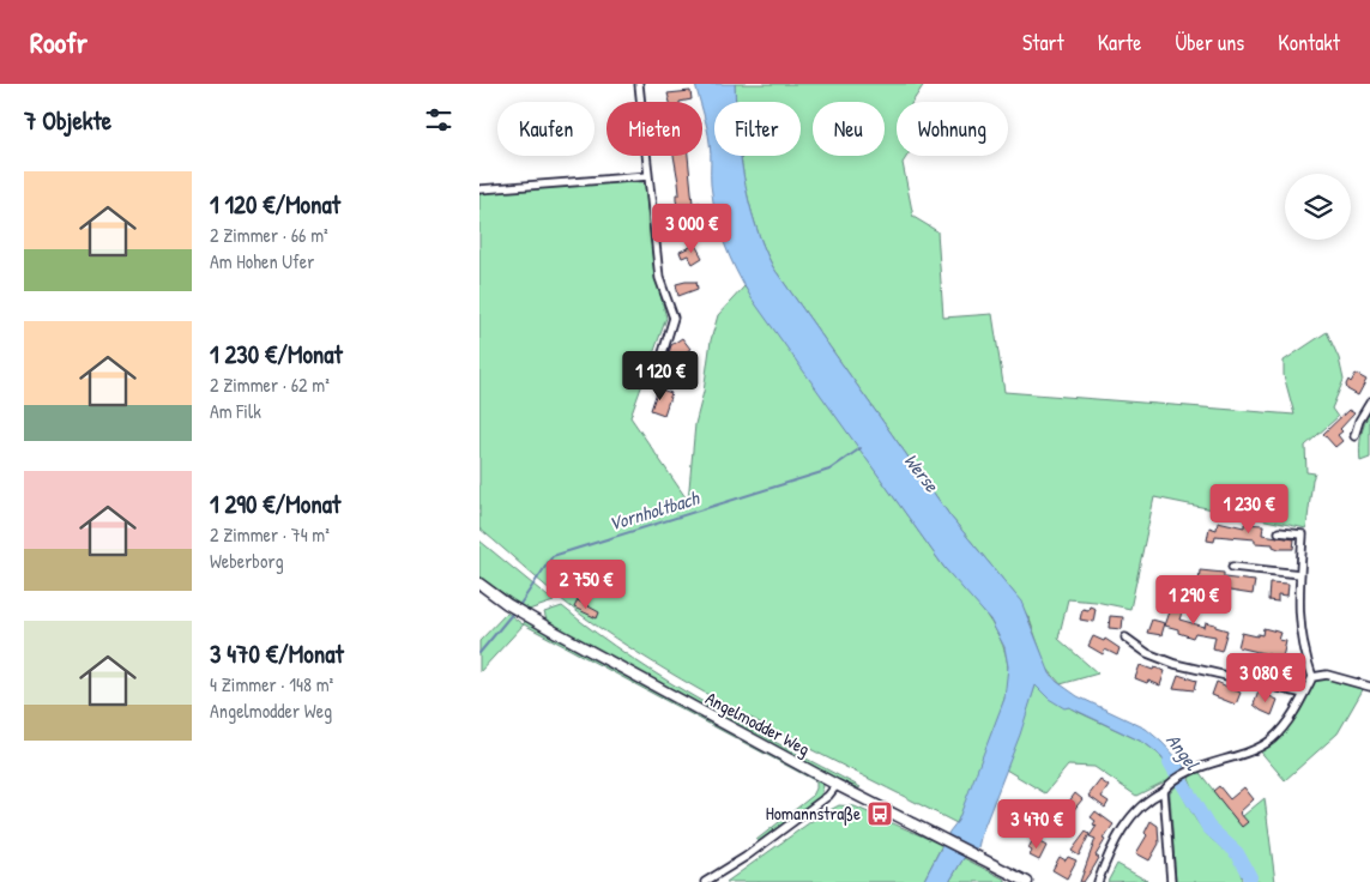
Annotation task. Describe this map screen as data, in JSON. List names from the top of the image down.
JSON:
{
  "streets": {
    "street": ["Angelmodder Weg"]
  },
  "water": ["Werse", "Vornholtbach", "Angel"],
  "places": {
    "bus stop": ["Homannstraße"]
  },
  "page": {
    "header": "Roofr",
    "nav": [
      "Start",
      "Karte",
      "Über uns",
      "Kontakt"
    ],
    "heading": "7 Objekte",
    "chip": [
      "Kaufen",
      "Mieten",
      "Filter",
      "Neu",
      "Wohnung"
    ],
    "list": [
      {
        "name": "1 120 €/Monat",
        "note": "2 Zimmer · 66 m² · Am Hohen Ufer"
      },
      {
        "name": "1 230 €/Monat",
        "note": "2 Zimmer · 62 m² · Am Filk"
      },
      {
        "name": "1 290 €/Monat",
        "note": "2 Zimmer · 74 m² · Weberborg"
      },
      {
        "name": "3 470 €/Monat",
        "note": "4 Zimmer · 148 m² · Angelmodder Weg"
      }
    ],
    "price": [
      "3 000 €",
      "1 120 €",
      "1 230 €",
      "2 750 €",
      "1 290 €",
      "3 080 €",
      "3 470 €"
    ]
  }
}
